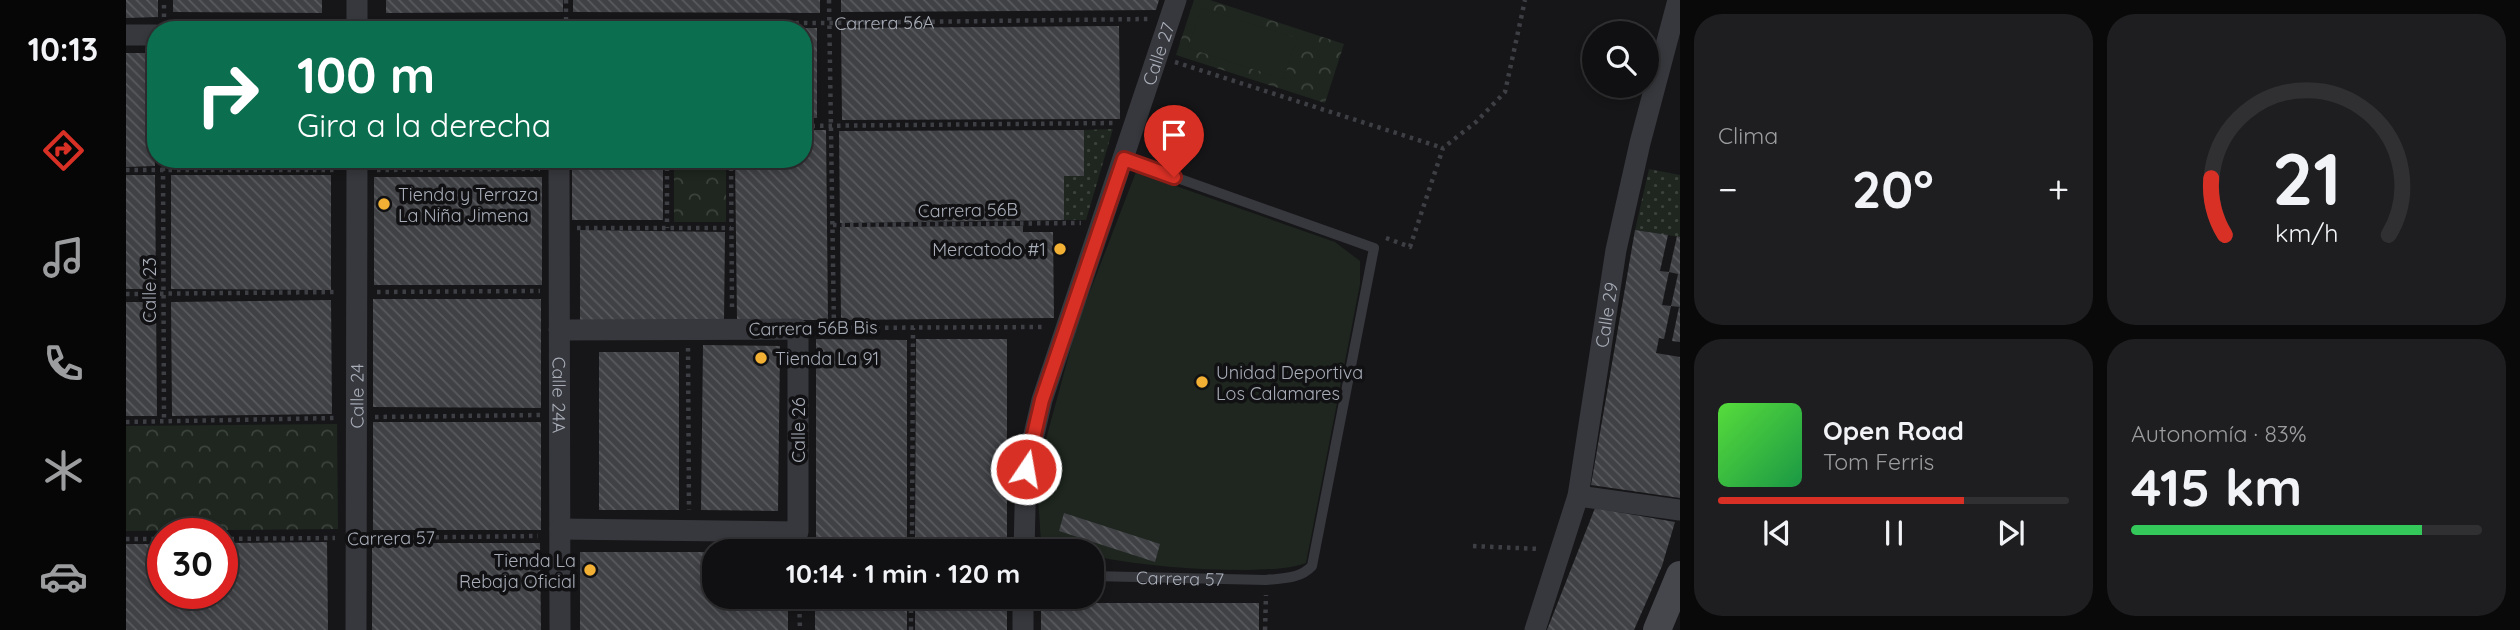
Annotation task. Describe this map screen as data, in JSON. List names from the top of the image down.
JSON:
{
  "streets": {
    "street": [
      "Calle 27",
      "Calle 29",
      "Carrera 56B Bis",
      "Calle 24",
      "Calle 24A",
      "Calle 26"
    ],
    "lane": ["Carrera 57"],
    "path": ["Carrera 56A", "Carrera 56B", "Calle 23"]
  },
  "crossings": [
    ["Carrera 56A", "Calle 27"],
    ["Calle 27", "Carrera 56B"],
    ["Calle 27", "Carrera 56B Bis"],
    ["Carrera 56B Bis", "Calle 24A"],
    ["Carrera 56B Bis", "Calle 26"],
    ["Calle 24", "Carrera 57"],
    ["Calle 24A", "Carrera 57"]
  ],
  "places": [
    "Tienda y Terraza La Niña Jimena",
    "Mercatodo #1",
    "Tienda La 91",
    "Unidad Deportiva Los Calamares",
    "Tienda La Rebaja Oficial"
  ],
  "page": {
    "tabs": "10:13",
    "tile": [
      "Clima",
      ["Autonomía · 83%", "415 km"]
    ],
    "turn": ["100 m", "Gira a la derecha"],
    "heat": ["−", "20°", "+"],
    "song": ["Open Road", "Tom Ferris"],
    "limit": "30",
    "trip": "10:14 · 1 min · 120 m",
    "gauge": ["21", "km/h"]
  }
}
